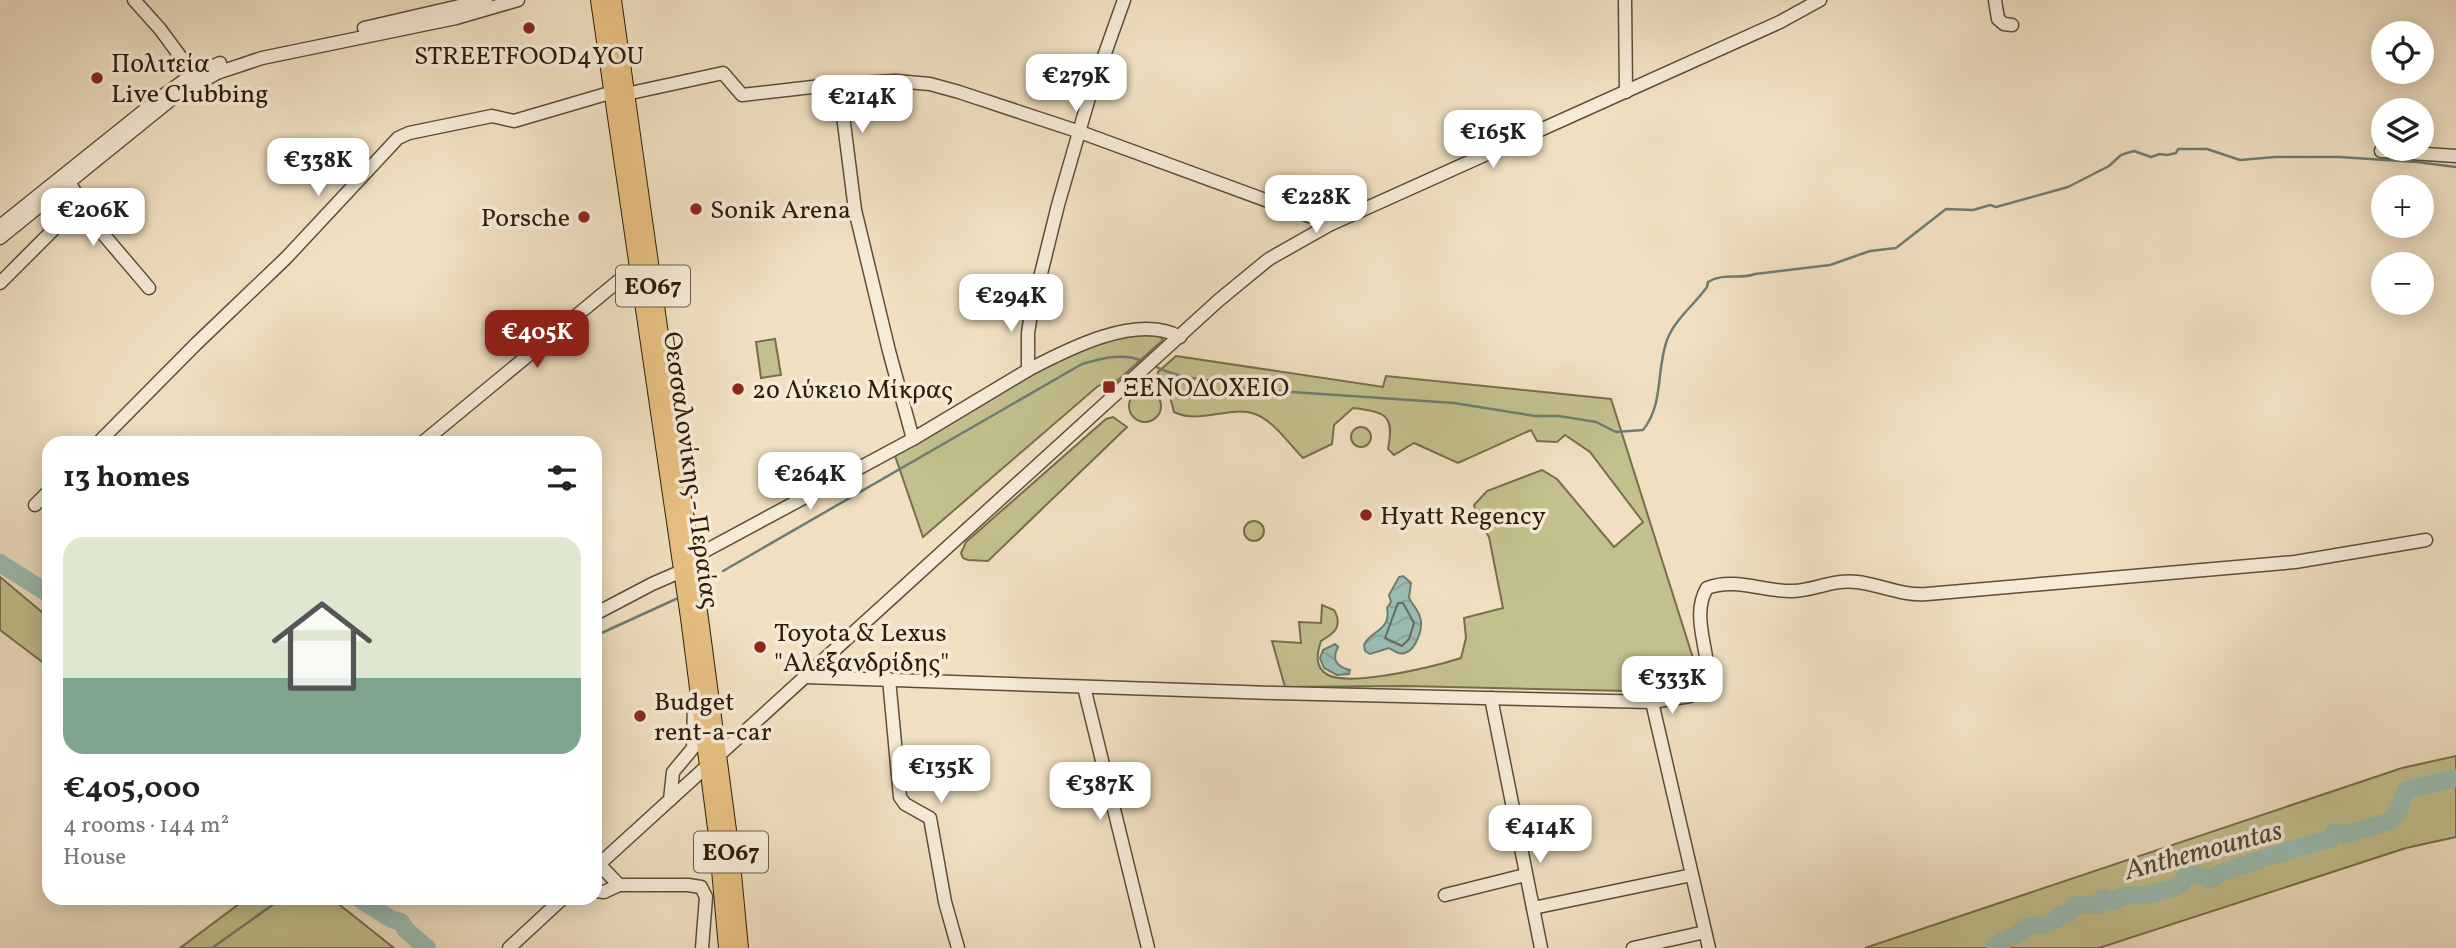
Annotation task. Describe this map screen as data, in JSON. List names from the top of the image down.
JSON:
{
  "streets": {
    "main road": ["ΕΟ67", "Θεσσαλονίκης - Περαίας"]
  },
  "water": ["Anthemountas"],
  "places": {
    "other": [
      "STREETFOOD4YOU",
      "Πολιτεία Live Clubbing",
      "Sonik Arena",
      "Porsche",
      "2ο Λύκειο Μίκρας",
      "Hyatt Regency",
      "Toyota & Lexus \"Αλεξανδρίδης\"",
      "Budget rent-a-car"
    ],
    "transit": ["ΞΕΝΟΔΟΧΕΙΟ"]
  },
  "page": {
    "map_buttons": ["+", "−"],
    "price": [
      "€279K",
      "€214K",
      "€165K",
      "€338K",
      "€228K",
      "€206K",
      "€294K",
      "€405K",
      "€264K",
      "€333K",
      "€135K",
      "€387K",
      "€414K"
    ],
    "heading": "13 homes",
    "list": [
      {
        "name": "€405,000",
        "note": "4 rooms · 144 m² · House"
      }
    ]
  }
}
